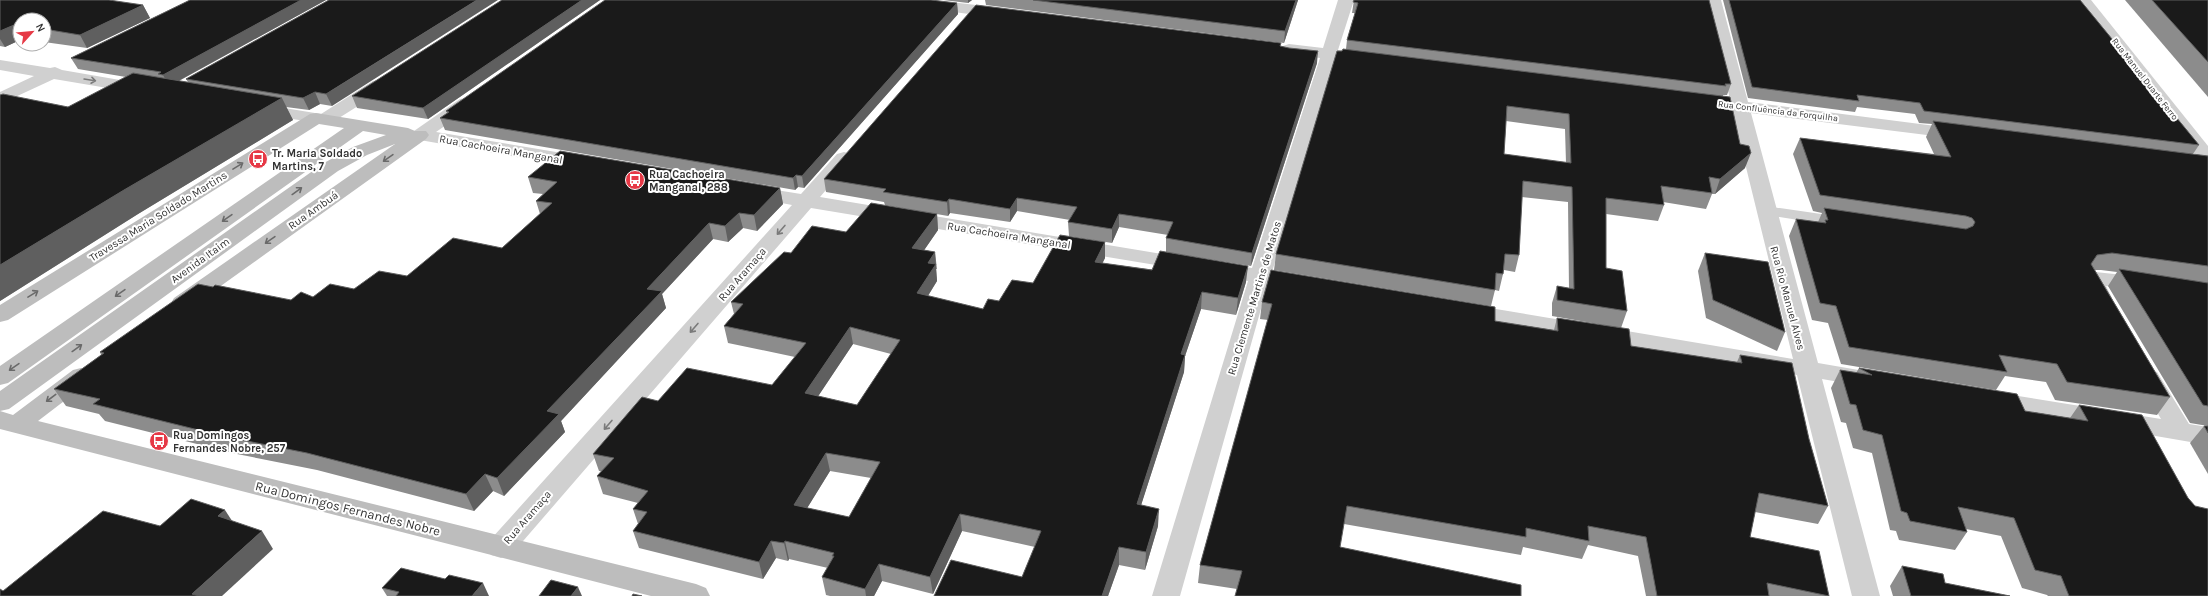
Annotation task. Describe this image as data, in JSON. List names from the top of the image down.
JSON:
{
  "streets": {
    "street": [
      "Rua Manuel Duarte Ferro",
      "Rua Confluência da Forquilha",
      "Rua Cachoeira Manganal",
      "Rua Ambuá",
      "Travessa Maria Soldado Martins",
      "Avenida Itaim",
      "Rua Aramaça",
      "Rua Clemente Martins de Matos",
      "Rua Rio Manuel Alves",
      "Rua Domingos Fernandes Nobre"
    ]
  },
  "crossings": [
    ["Rua Confluência da Forquilha", "Rua Rio Manuel Alves"],
    ["Rua Cachoeira Manganal", "Rua Ambuá"],
    ["Rua Cachoeira Manganal", "Travessa Maria Soldado Martins"],
    ["Rua Cachoeira Manganal", "Avenida Itaim"],
    ["Rua Cachoeira Manganal", "Rua Aramaça"],
    ["Rua Cachoeira Manganal", "Rua Clemente Martins de Matos"],
    ["Rua Ambuá", "Avenida Itaim"],
    ["Rua Aramaça", "Rua Domingos Fernandes Nobre"]
  ],
  "one_way": ["Rua Ambuá", "Rua Aramaça"],
  "places": {
    "bus stop": ["Tr. Maria Soldado Martins, 7", "Rua Cachoeira Manganal, 288", "Rua Domingos Fernandes Nobre, 257"]
  },
  "north": "top right"
}
